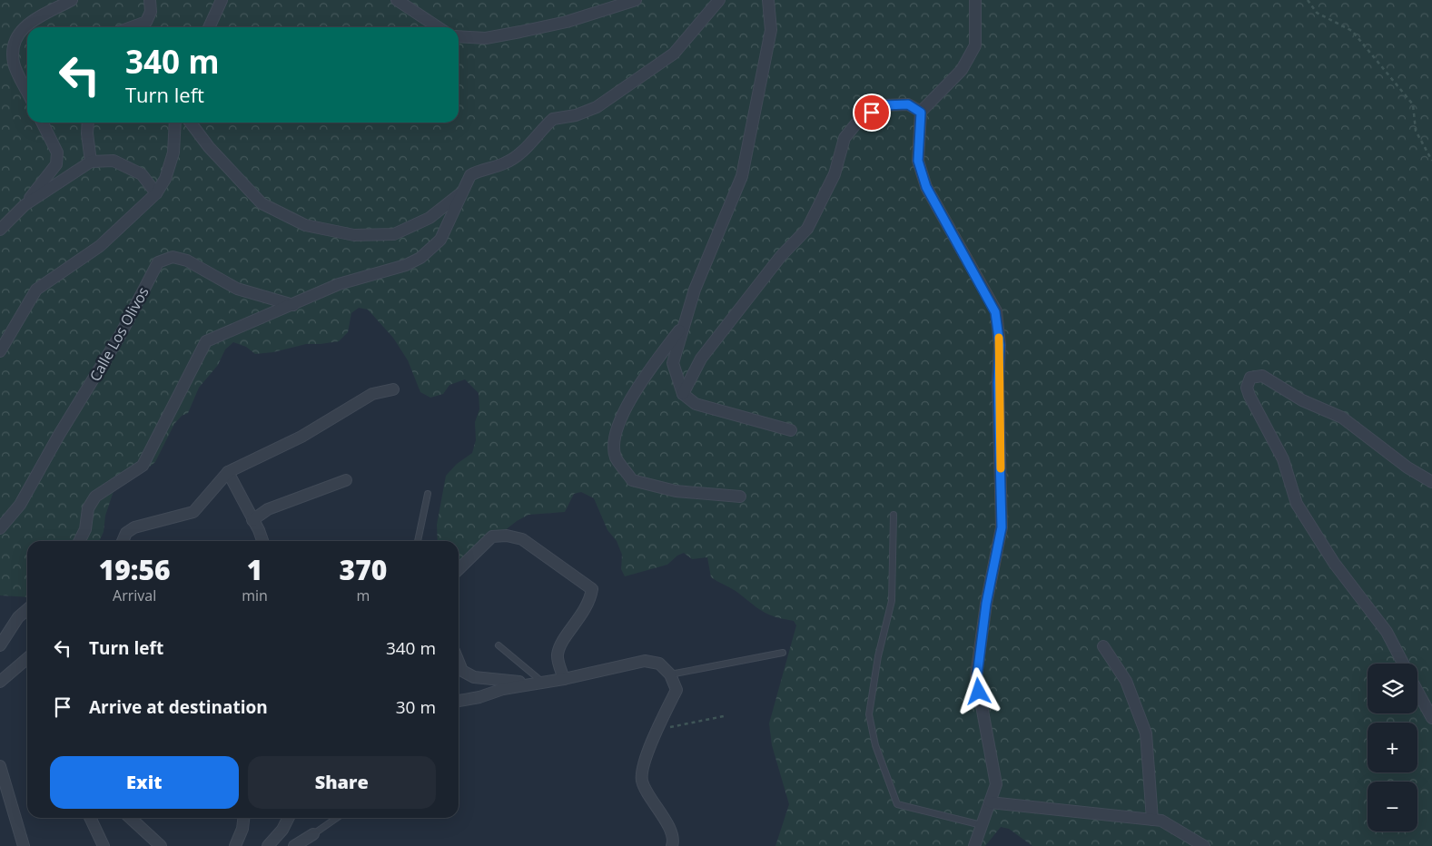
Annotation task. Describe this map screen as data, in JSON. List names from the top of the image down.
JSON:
{
  "streets": {
    "street": ["Calle Los Olivos"]
  },
  "page": {
    "turn": ["340 m", "Turn left"],
    "eta": [
      "19:56",
      "Arrival",
      "1",
      "min",
      "370",
      "m"
    ],
    "list": [
      {
        "name": "Turn left",
        "value": "340 m"
      },
      {
        "name": "Arrive at destination",
        "value": "30 m"
      }
    ],
    "map_buttons": ["+", "−"],
    "buttons": ["Exit", "Share"]
  }
}
